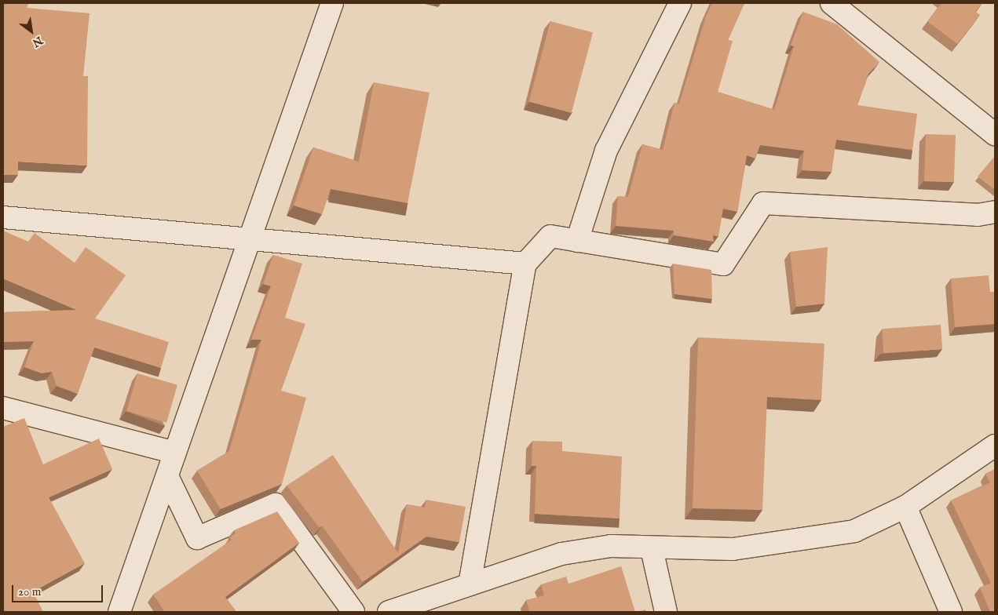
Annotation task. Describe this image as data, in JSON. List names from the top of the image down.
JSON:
{
  "scale_bar": "20 m",
  "north": "bottom right"
}
